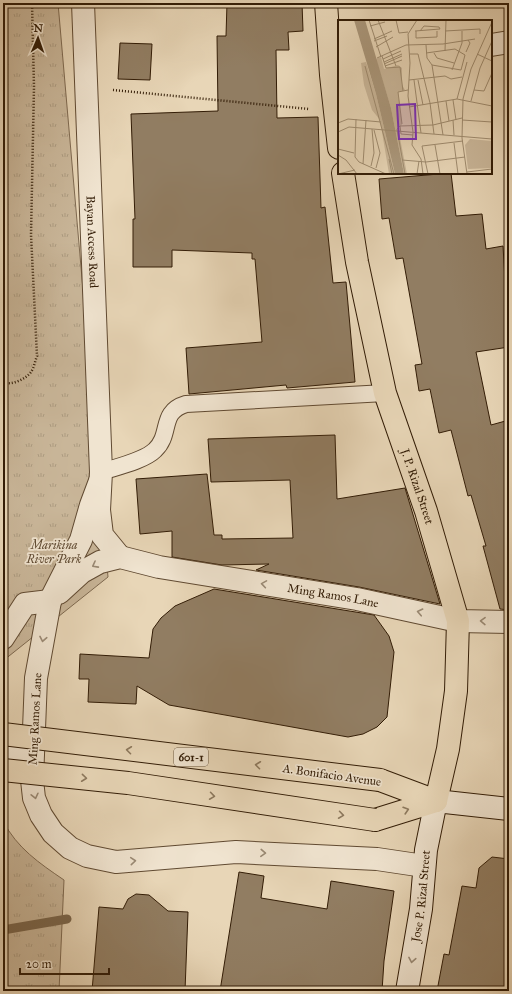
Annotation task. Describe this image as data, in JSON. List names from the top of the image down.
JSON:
{
  "streets": {
    "main road": ["J. P. Rizal Street", "601-1", "A. Bonifacio Avenue"],
    "street": ["Bayan Access Road", "Ming Ramos Lane", "Jose P. Rizal Street"]
  },
  "crossings": [
    ["Bayan Access Road", "Ming Ramos Lane"],
    ["J. P. Rizal Street", "Ming Ramos Lane"],
    ["J. P. Rizal Street", "601-1"],
    ["J. P. Rizal Street", "A. Bonifacio Avenue"],
    ["J. P. Rizal Street", "Jose P. Rizal Street"],
    ["Ming Ramos Lane", "Jose P. Rizal Street"],
    ["601-1", "A. Bonifacio Avenue"],
    ["601-1", "Jose P. Rizal Street"],
    ["A. Bonifacio Avenue", "Jose P. Rizal Street"]
  ],
  "one_way": ["Jose P. Rizal Street"],
  "parks": ["Marikina River Park"],
  "scale_bar": "20 m",
  "north": "top"
}
